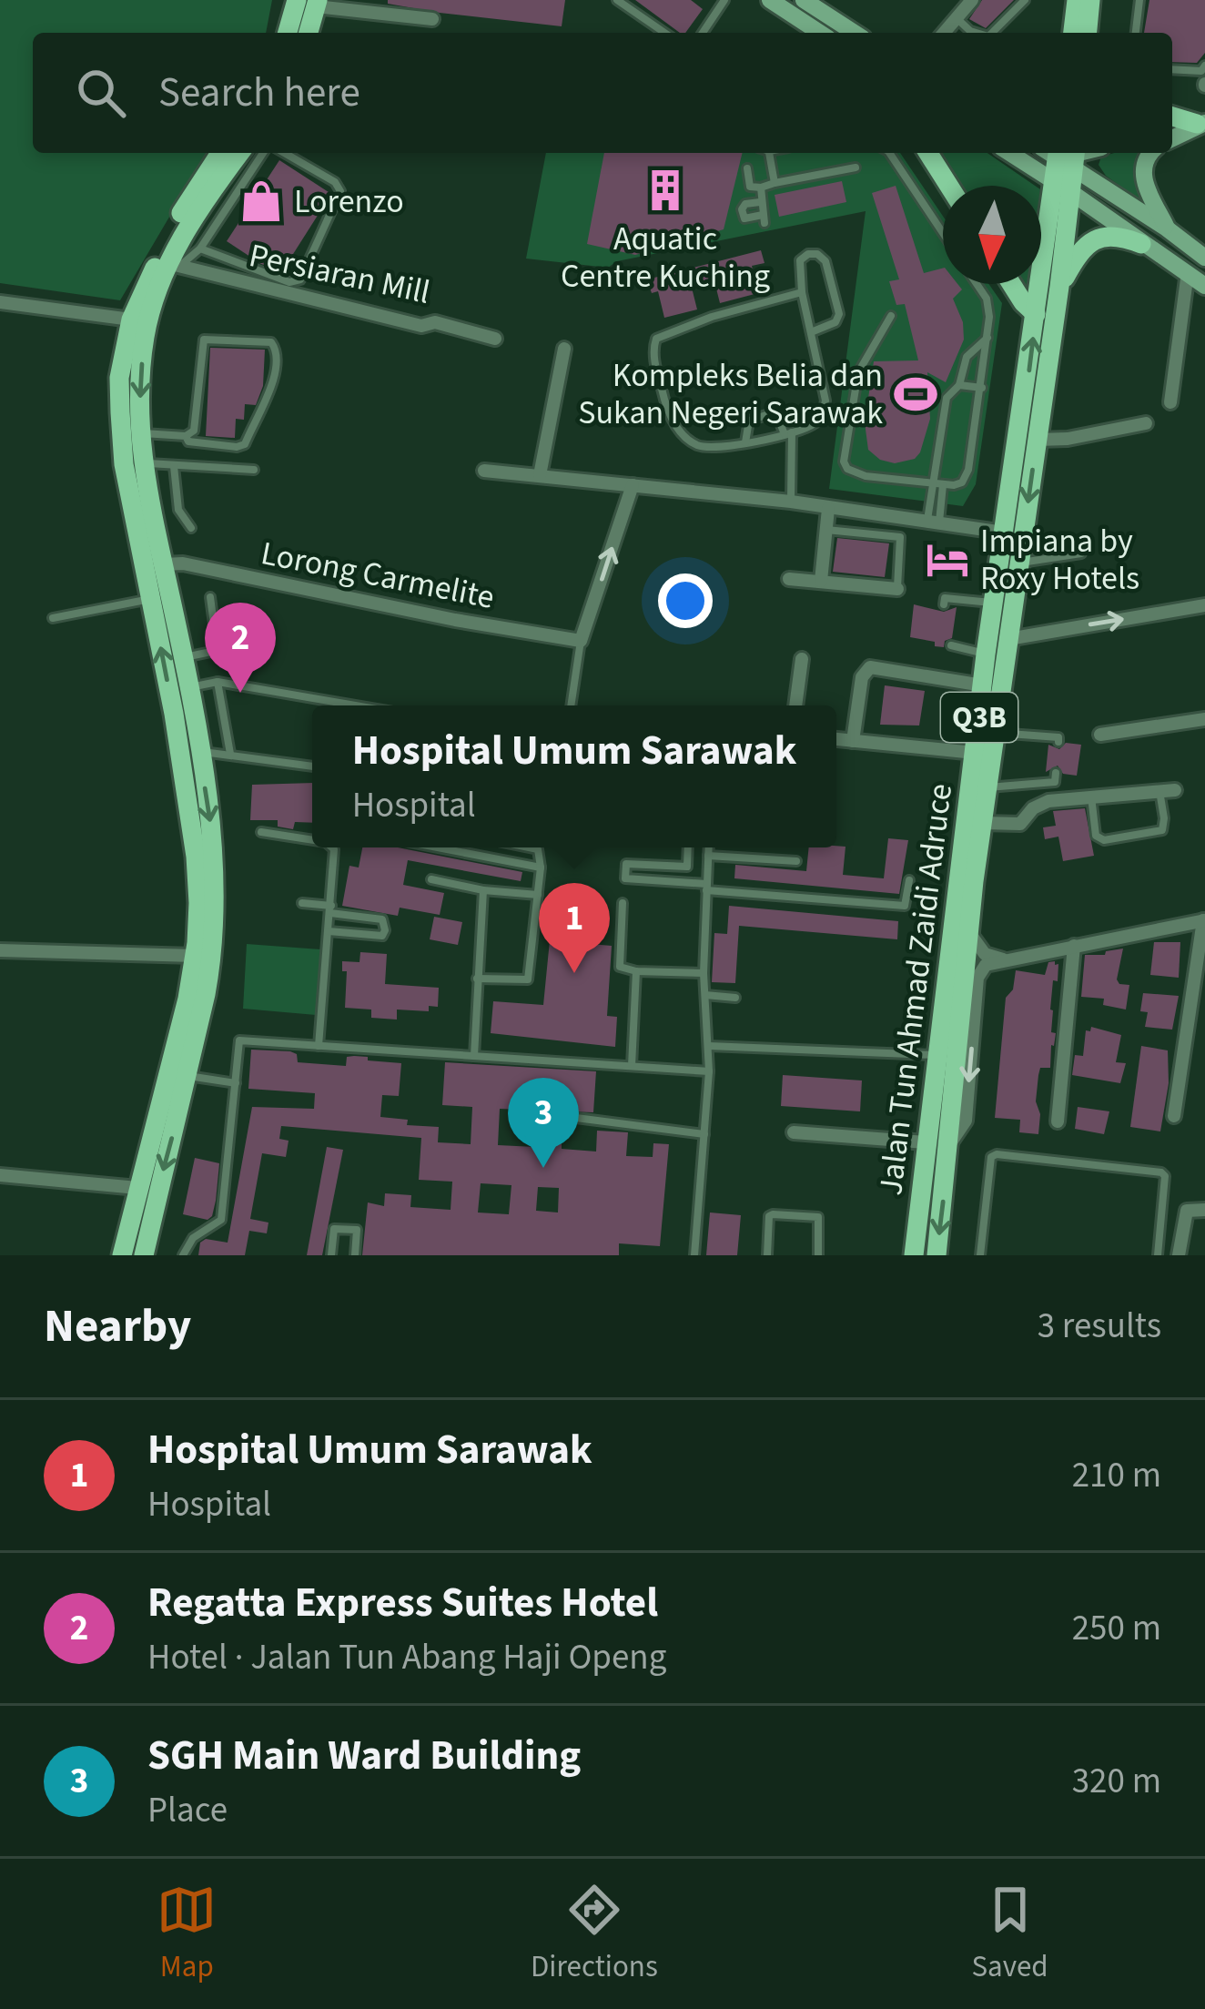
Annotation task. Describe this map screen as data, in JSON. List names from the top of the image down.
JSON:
{
  "streets": {
    "main road": ["Q3B", "Jalan Tun Ahmad Zaidi Adruce"],
    "street": ["Persiaran Mill", "Lorong Carmelite"]
  },
  "places": {
    "building": ["Aquatic Centre Kuching"],
    "shop": ["Lorenzo"],
    "sports": ["Kompleks Belia dan Sukan Negeri Sarawak"],
    "hotel": ["Impiana by Roxy Hotels"]
  },
  "north": "bottom",
  "page": {
    "search": "Search here",
    "pins": ["2", "1", "3"],
    "popup": ["Hospital Umum Sarawak", "Hospital"],
    "heading": ["Nearby", "3 results"],
    "list": [
      {
        "mark": "1",
        "name": "Hospital Umum Sarawak",
        "note": "Hospital",
        "value": "210 m"
      },
      {
        "mark": "2",
        "name": "Regatta Express Suites Hotel",
        "note": "Hotel · Jalan Tun Abang Haji Openg",
        "value": "250 m"
      },
      {
        "mark": "3",
        "name": "SGH Main Ward Building",
        "note": "Place",
        "value": "320 m"
      }
    ],
    "nav": ["Map", "Directions", "Saved"]
  }
}
